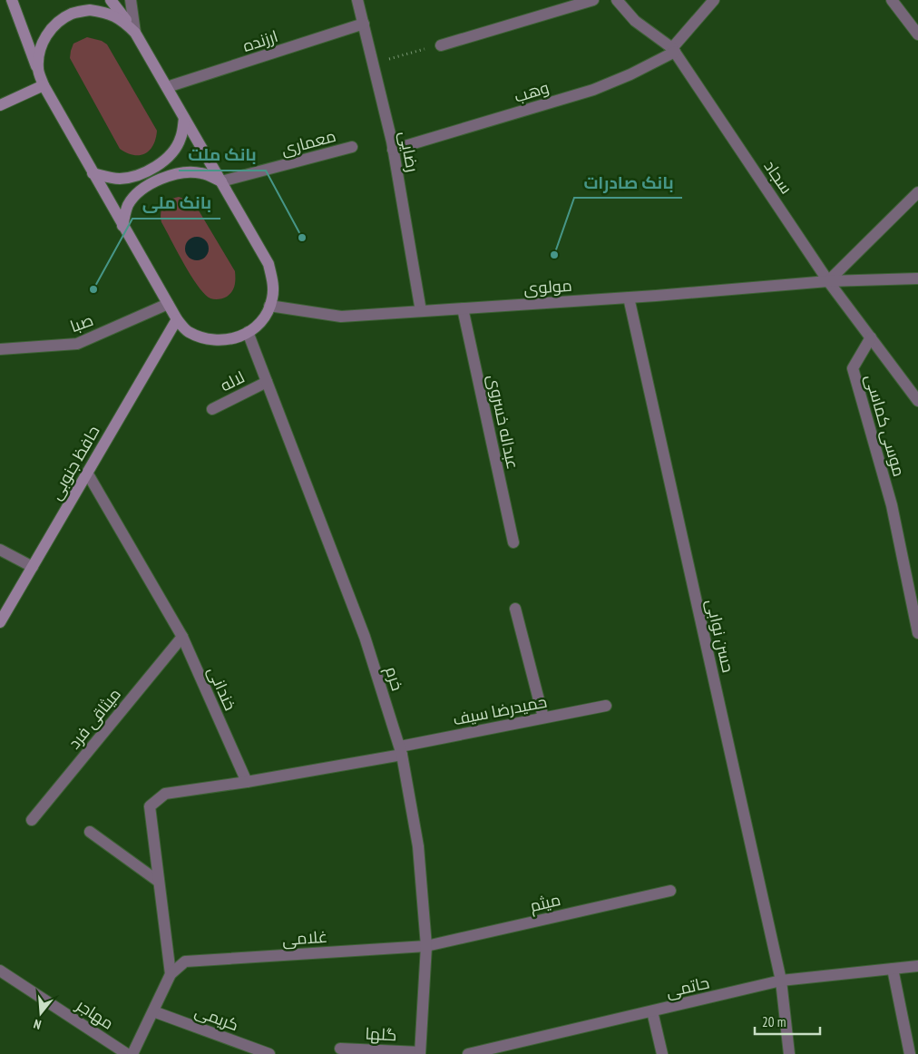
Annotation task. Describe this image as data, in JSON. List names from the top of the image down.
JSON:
{
  "streets": {
    "main road": ["حافظ جنوبی"],
    "street": [
      "ارزنده",
      "وهب",
      "معماری",
      "رضایی",
      "سجاد",
      "مولوی",
      "صبا",
      "لاله",
      "عبداله خسروی",
      "موسی کماسی",
      "حسن نوابی",
      "خرم",
      "خندانی",
      "حمیدرضا سیف",
      "میثاقی فرد",
      "میثم",
      "غلامی",
      "حاتمی",
      "مهاجر",
      "کریمی",
      "گلها"
    ]
  },
  "crossings": [
    ["ارزنده", "رضایی"],
    ["وهب", "رضایی"],
    ["وهب", "سجاد"],
    ["معماری", "مولوی"],
    ["معماری", "صبا"],
    ["معماری", "حافظ جنوبی"],
    ["معماری", "خرم"],
    ["رضایی", "مولوی"],
    ["سجاد", "مولوی"],
    ["سجاد", "موسی کماسی"],
    ["مولوی", "صبا"],
    ["مولوی", "عبداله خسروی"],
    ["مولوی", "حافظ جنوبی"],
    ["مولوی", "حسن نوابی"],
    ["مولوی", "خرم"],
    ["صبا", "حافظ جنوبی"],
    ["صبا", "خرم"],
    ["لاله", "خرم"],
    ["حافظ جنوبی", "خرم"],
    ["حافظ جنوبی", "خندانی"],
    ["حسن نوابی", "حاتمی"],
    ["خرم", "حمیدرضا سیف"],
    ["خرم", "میثم"],
    ["خرم", "غلامی"],
    ["خرم", "گلها"],
    ["خندانی", "میثاقی فرد"],
    ["میثم", "غلامی"]
  ],
  "places": ["بانک ملت", "بانک صادرات", "بانک ملی"],
  "scale_bar": "20 m",
  "north": "bottom"
}
